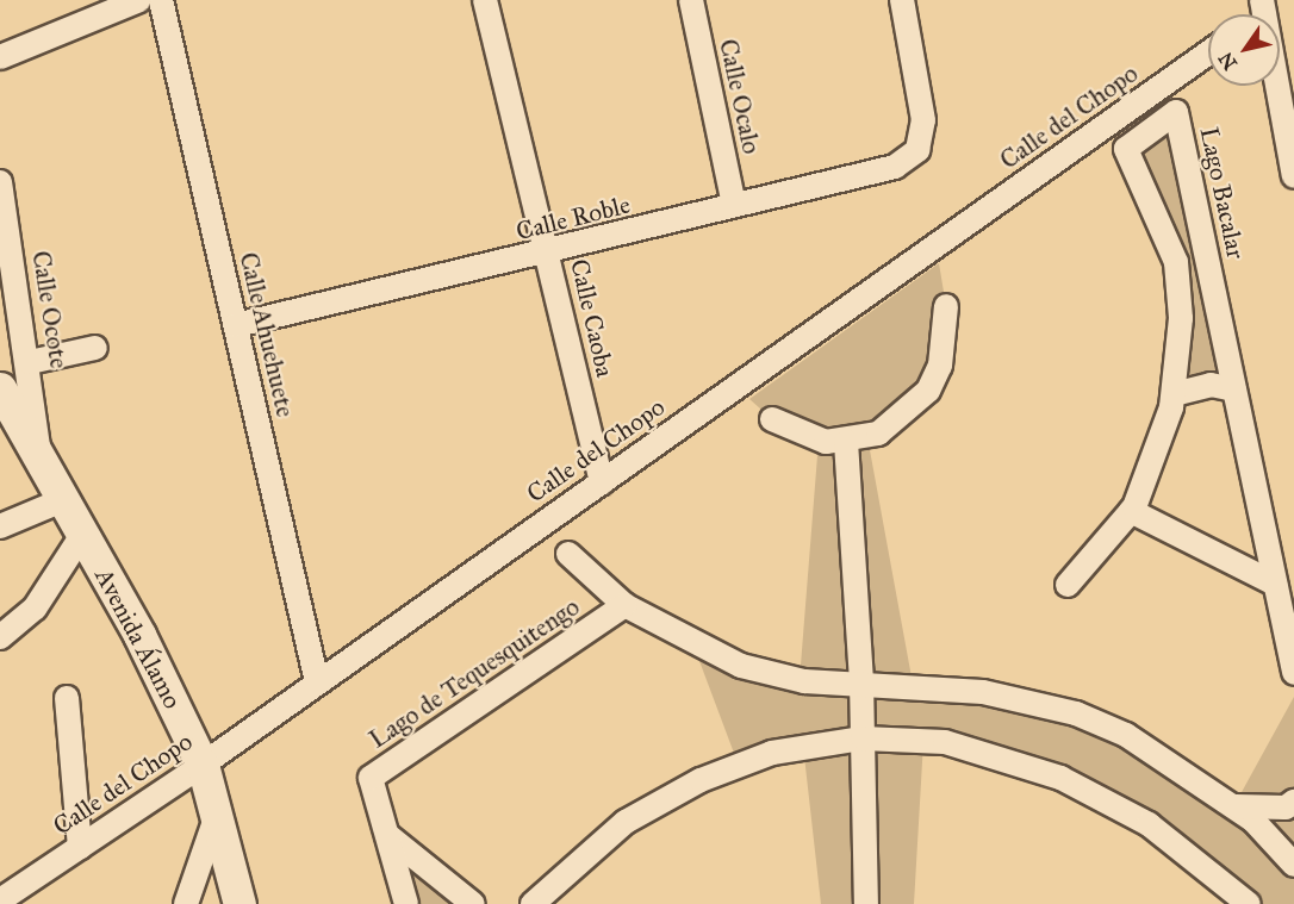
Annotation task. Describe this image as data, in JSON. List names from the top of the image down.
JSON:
{
  "streets": {
    "street": [
      "Calle Ocalo",
      "Calle del Chopo",
      "Lago Bacalar",
      "Calle Roble",
      "Calle Ocote",
      "Calle Caoba",
      "Calle Ahuehuete",
      "Avenida Álamo",
      "Lago de Tequesquitengo"
    ]
  },
  "crossings": [
    ["Calle Ocalo", "Calle Roble"],
    ["Calle del Chopo", "Calle Caoba"],
    ["Calle del Chopo", "Calle Ahuehuete"],
    ["Calle del Chopo", "Avenida Álamo"],
    ["Calle Roble", "Calle Caoba"],
    ["Calle Roble", "Calle Ahuehuete"],
    ["Calle Ocote", "Avenida Álamo"]
  ],
  "north": "bottom left"
}
